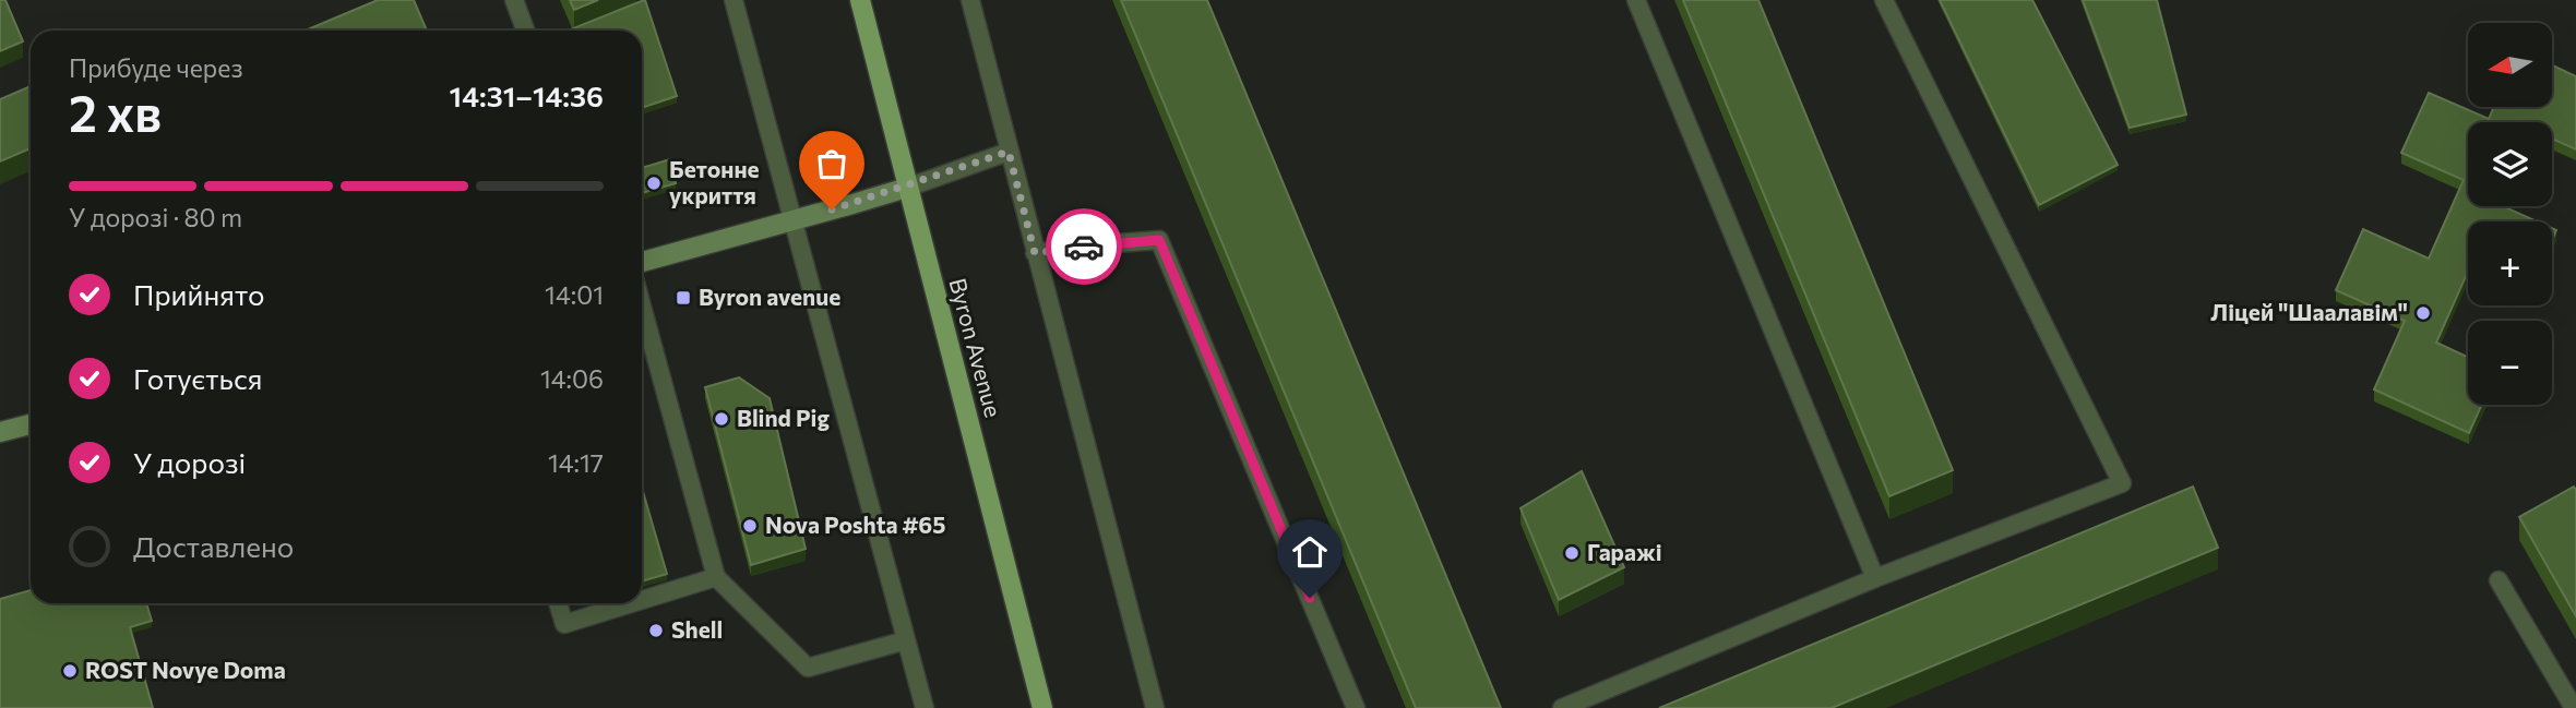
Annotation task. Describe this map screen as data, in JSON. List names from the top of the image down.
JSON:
{
  "streets": {
    "main road": ["Byron Avenue"]
  },
  "places": {
    "other": [
      "Бетонне укриття",
      "Ліцей \"Шаалавім\"",
      "Blind Pig",
      "Nova Poshta #65",
      "Гаражі",
      "Shell",
      "ROST Novye Doma"
    ],
    "transit": ["Byron avenue"]
  },
  "north": "left",
  "page": {
    "map_buttons": ["+", "−"],
    "heading": ["2 хв", "Прибуде через", "14:31–14:36"],
    "bar": "У дорозі · 80 m",
    "list": [
      ["Прийнято", "14:01"],
      ["Готується", "14:06"],
      ["У дорозі", "14:17"],
      "Доставлено"
    ]
  }
}
